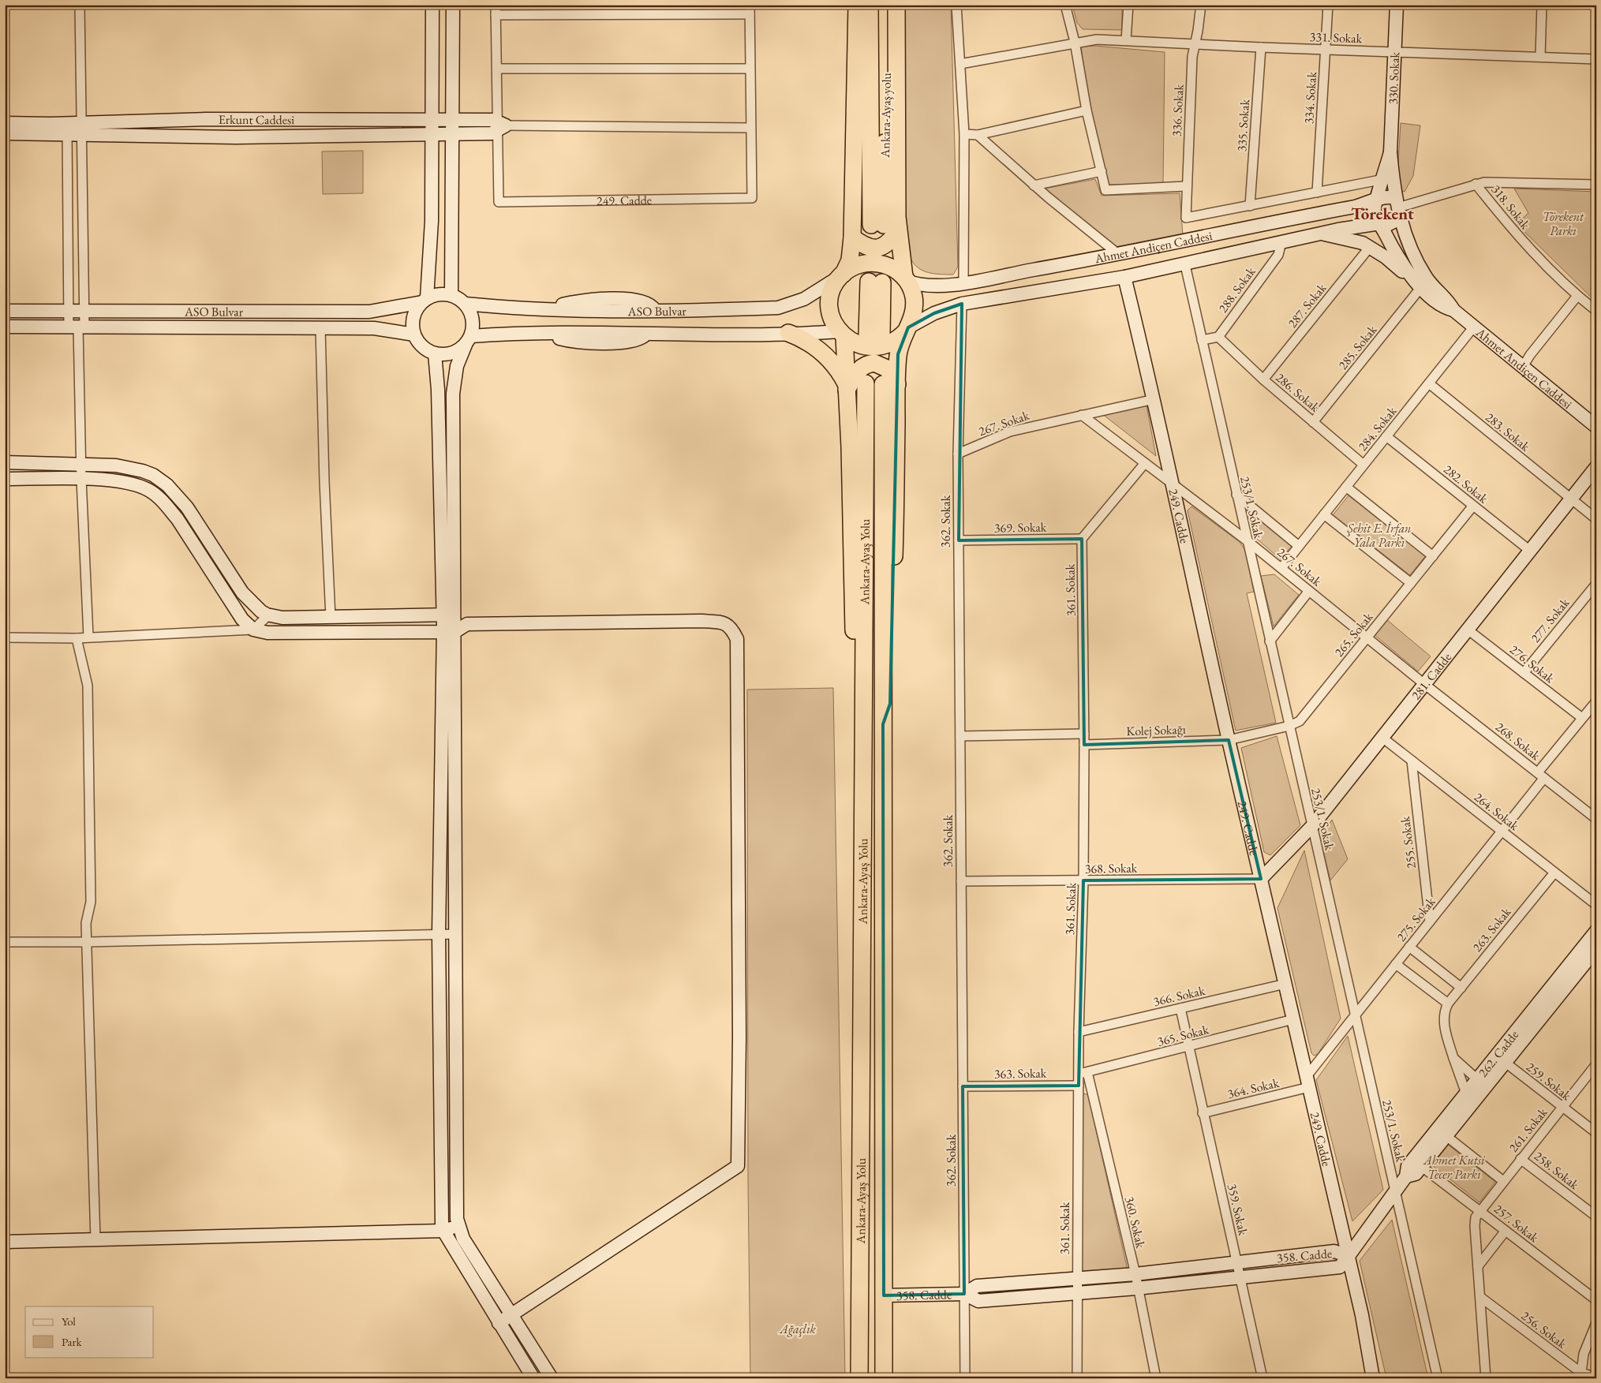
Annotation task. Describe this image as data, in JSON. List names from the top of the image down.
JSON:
{
  "streets": {
    "highway": ["Ankara-Ayaş yolu", "Ankara-Ayaş Yolu"],
    "street": [
      "331. Sokak",
      "330. Sokak",
      "334. Sokak",
      "336. Sokak",
      "Erkunt Caddesi",
      "335. Sokak",
      "249. Cadde",
      "318. Sokak",
      "Ahmet Andiçen Caddesi",
      "288. Sokak",
      "287. Sokak",
      "ASO Bulvar",
      "285. Sokak",
      "286. Sokak",
      "267. Sokak",
      "284. Sokak",
      "283. Sokak",
      "282. Sokak",
      "253/1. Sokak",
      "362. Sokak",
      "369. Sokak",
      "361. Sokak",
      "277. Sokak",
      "265. Sokak",
      "276. Sokak",
      "281. Cadde",
      "Kolej Sokağı",
      "268. Sokak",
      "264. Sokak",
      "255. Sokak",
      "368. Sokak",
      "275. Sokak",
      "263. Sokak",
      "366. Sokak",
      "365. Sokak",
      "262. Cadde",
      "363. Sokak",
      "259. Sokak",
      "364. Sokak",
      "261. Sokak",
      "258. Sokak",
      "359. Sokak",
      "360. Sokak",
      "257. Sokak",
      "358. Cadde",
      "256. Sokak"
    ]
  },
  "crossings": [
    ["331. Sokak", "330. Sokak"],
    ["331. Sokak", "334. Sokak"],
    ["331. Sokak", "336. Sokak"],
    ["331. Sokak", "335. Sokak"],
    ["330. Sokak", "Ahmet Andiçen Caddesi"],
    ["336. Sokak", "335. Sokak"],
    ["Erkunt Caddesi", "249. Cadde"],
    ["249. Cadde", "Ahmet Andiçen Caddesi"],
    ["249. Cadde", "267. Sokak"],
    ["249. Cadde", "265. Sokak"],
    ["249. Cadde", "281. Cadde"],
    ["249. Cadde", "Kolej Sokağı"],
    ["249. Cadde", "368. Sokak"],
    ["249. Cadde", "275. Sokak"],
    ["249. Cadde", "366. Sokak"],
    ["249. Cadde", "365. Sokak"],
    ["249. Cadde", "262. Cadde"],
    ["249. Cadde", "364. Sokak"],
    ["249. Cadde", "358. Cadde"],
    ["Ahmet Andiçen Caddesi", "288. Sokak"],
    ["Ahmet Andiçen Caddesi", "ASO Bulvar"],
    ["Ahmet Andiçen Caddesi", "285. Sokak"],
    ["Ahmet Andiçen Caddesi", "284. Sokak"],
    ["Ahmet Andiçen Caddesi", "253/1. Sokak"],
    ["Ahmet Andiçen Caddesi", "362. Sokak"],
    ["Ahmet Andiçen Caddesi", "Ankara-Ayaş Yolu"],
    ["288. Sokak", "286. Sokak"],
    ["287. Sokak", "286. Sokak"],
    ["ASO Bulvar", "Ankara-Ayaş Yolu"],
    ["285. Sokak", "286. Sokak"],
    ["286. Sokak", "284. Sokak"],
    ["267. Sokak", "284. Sokak"],
    ["267. Sokak", "253/1. Sokak"],
    ["267. Sokak", "362. Sokak"],
    ["267. Sokak", "265. Sokak"],
    ["267. Sokak", "281. Cadde"],
    ["267. Sokak", "268. Sokak"],
    ["284. Sokak", "283. Sokak"],
    ["284. Sokak", "282. Sokak"],
    ["283. Sokak", "281. Cadde"],
    ["282. Sokak", "265. Sokak"],
    ["282. Sokak", "281. Cadde"],
    ["253/1. Sokak", "265. Sokak"],
    ["253/1. Sokak", "281. Cadde"],
    ["253/1. Sokak", "275. Sokak"],
    ["253/1. Sokak", "262. Cadde"],
    ["362. Sokak", "369. Sokak"],
    ["362. Sokak", "368. Sokak"],
    ["362. Sokak", "363. Sokak"],
    ["362. Sokak", "358. Cadde"],
    ["369. Sokak", "361. Sokak"],
    ["Ankara-Ayaş Yolu", "358. Cadde"],
    ["361. Sokak", "Kolej Sokağı"],
    ["361. Sokak", "368. Sokak"],
    ["361. Sokak", "366. Sokak"],
    ["361. Sokak", "365. Sokak"],
    ["361. Sokak", "363. Sokak"],
    ["361. Sokak", "360. Sokak"],
    ["361. Sokak", "358. Cadde"],
    ["277. Sokak", "276. Sokak"],
    ["265. Sokak", "Kolej Sokağı"],
    ["276. Sokak", "281. Cadde"],
    ["276. Sokak", "275. Sokak"],
    ["281. Cadde", "268. Sokak"],
    ["281. Cadde", "264. Sokak"],
    ["281. Cadde", "368. Sokak"],
    ["268. Sokak", "275. Sokak"],
    ["264. Sokak", "255. Sokak"],
    ["264. Sokak", "275. Sokak"],
    ["264. Sokak", "263. Sokak"],
    ["255. Sokak", "275. Sokak"],
    ["275. Sokak", "364. Sokak"],
    ["366. Sokak", "359. Sokak"],
    ["365. Sokak", "359. Sokak"],
    ["365. Sokak", "360. Sokak"],
    ["262. Cadde", "259. Sokak"],
    ["262. Cadde", "257. Sokak"],
    ["262. Cadde", "358. Cadde"],
    ["259. Sokak", "261. Sokak"],
    ["364. Sokak", "359. Sokak"],
    ["261. Sokak", "258. Sokak"],
    ["261. Sokak", "257. Sokak"],
    ["359. Sokak", "358. Cadde"],
    ["360. Sokak", "358. Cadde"]
  ],
  "districts": ["Törekent"],
  "parks": [
    "Törekent Parkı",
    "Şehit E. İrfan Yala Parkı",
    "Ahmet Kutsi Tecer Parkı",
    "Ağaçlık"
  ],
  "legend": ["Yol", "Park"]
}
